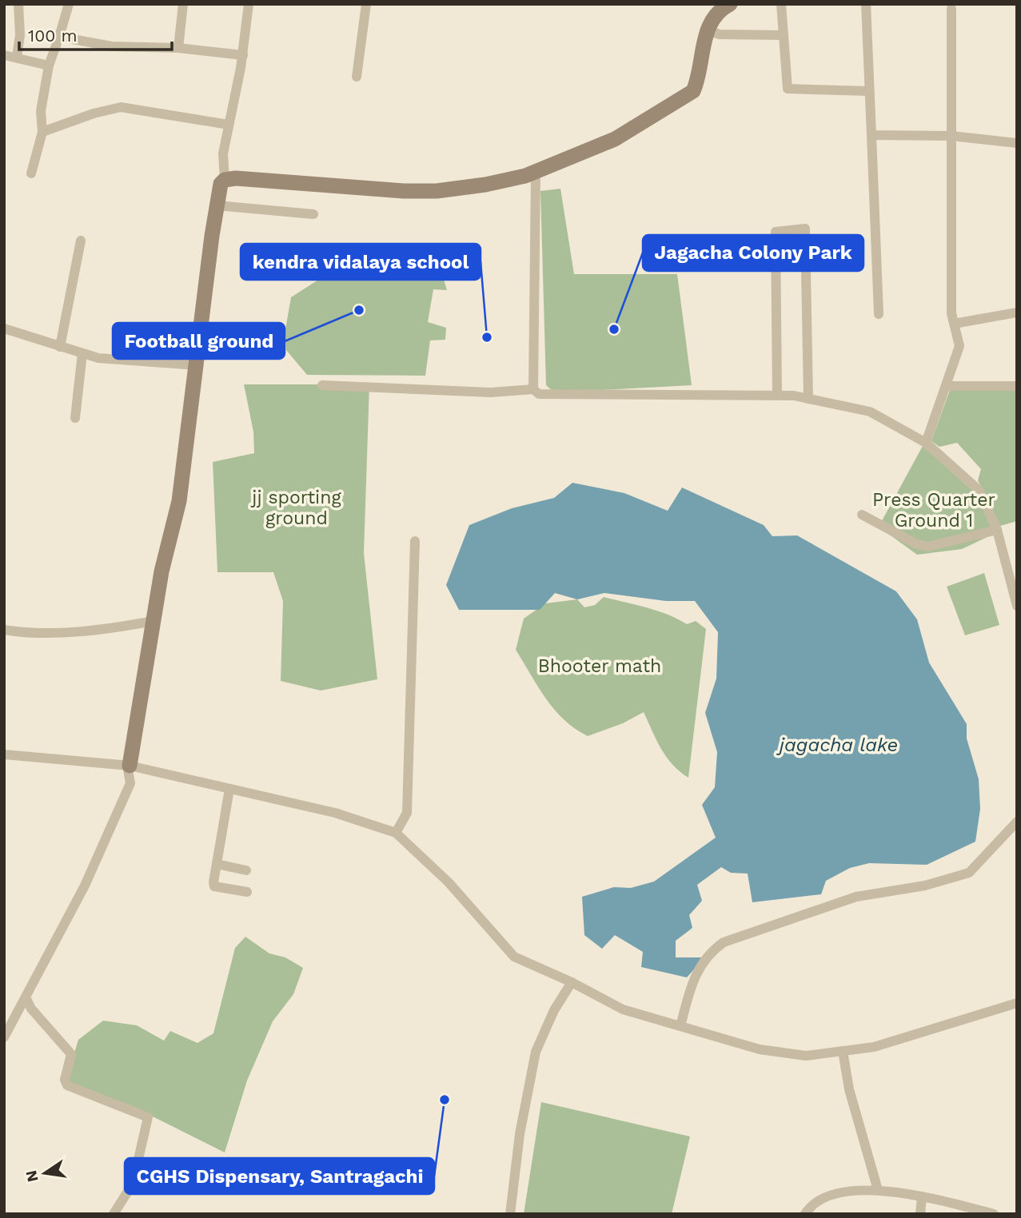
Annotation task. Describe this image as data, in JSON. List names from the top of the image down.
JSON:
{
  "water": ["jagacha lake"],
  "parks": ["jj sporting ground", "Press Quarter Ground 1", "Bhooter math"],
  "places": [
    "Football ground",
    "Jagacha Colony Park",
    "kendra vidalaya school",
    "CGHS Dispensary, Santragachi"
  ],
  "scale_bar": "100 m",
  "north": "left"
}
